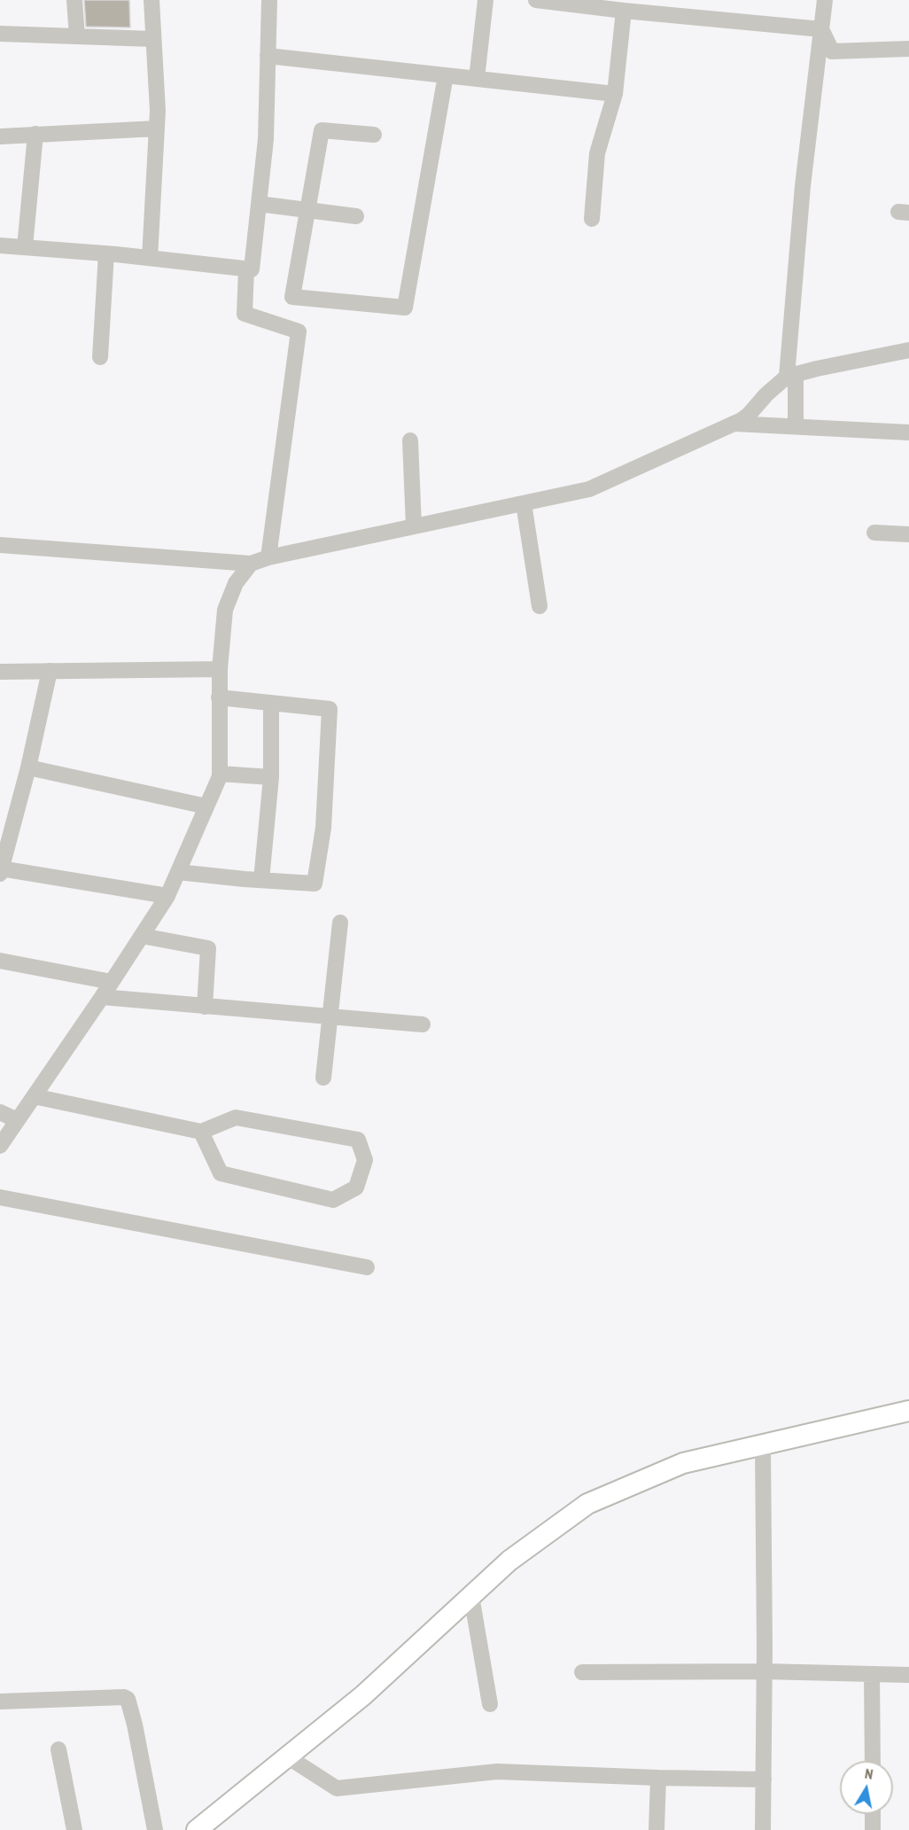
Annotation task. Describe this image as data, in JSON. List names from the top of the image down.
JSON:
{
  "north": "top"
}
